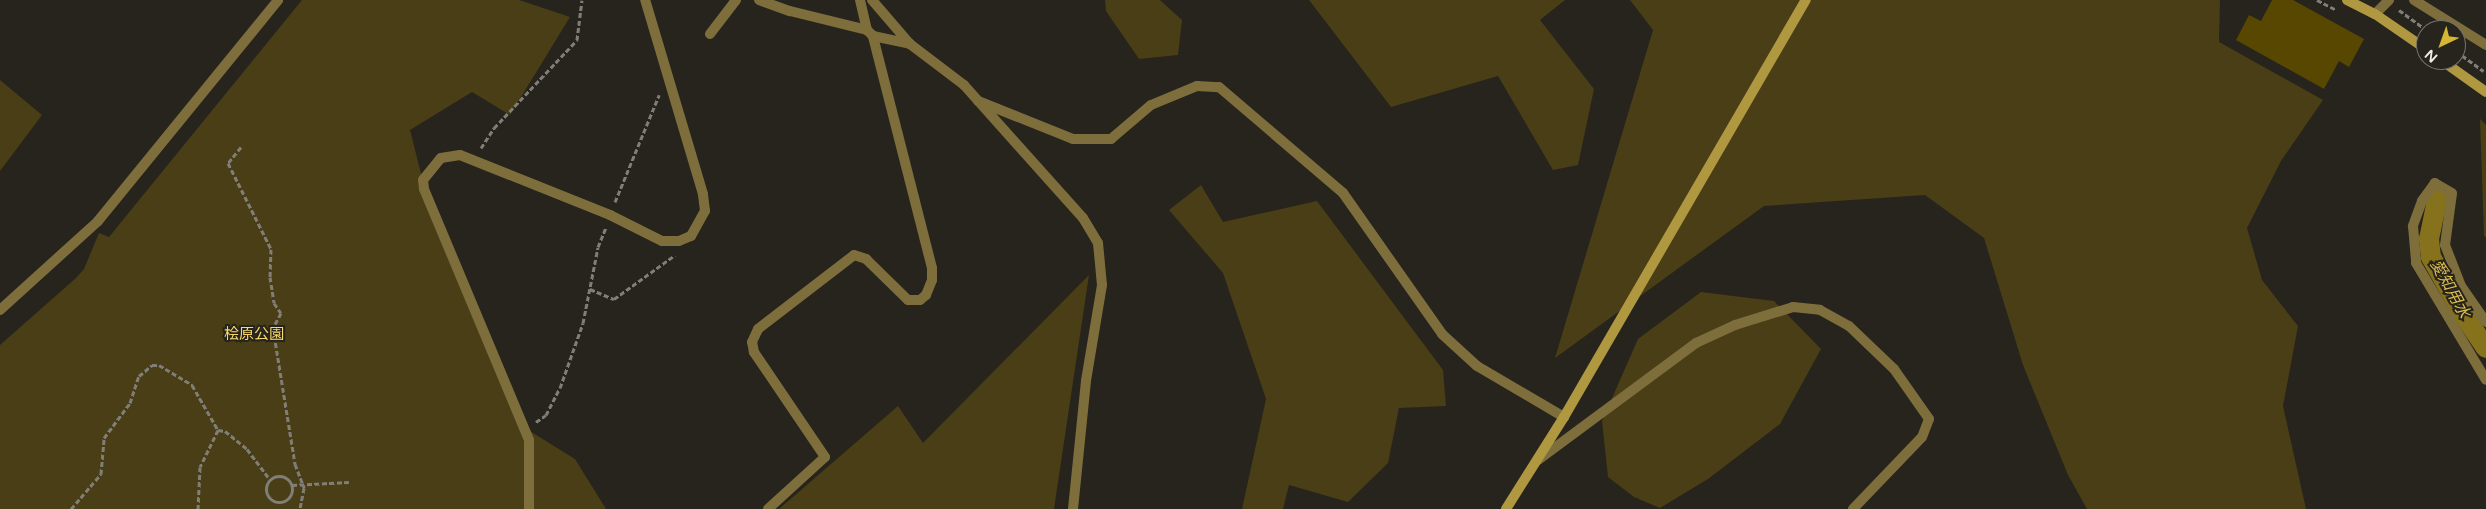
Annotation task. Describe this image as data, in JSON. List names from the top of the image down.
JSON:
{
  "water": ["愛知用水"],
  "parks": ["桧原公園"],
  "north": "bottom left"
}
